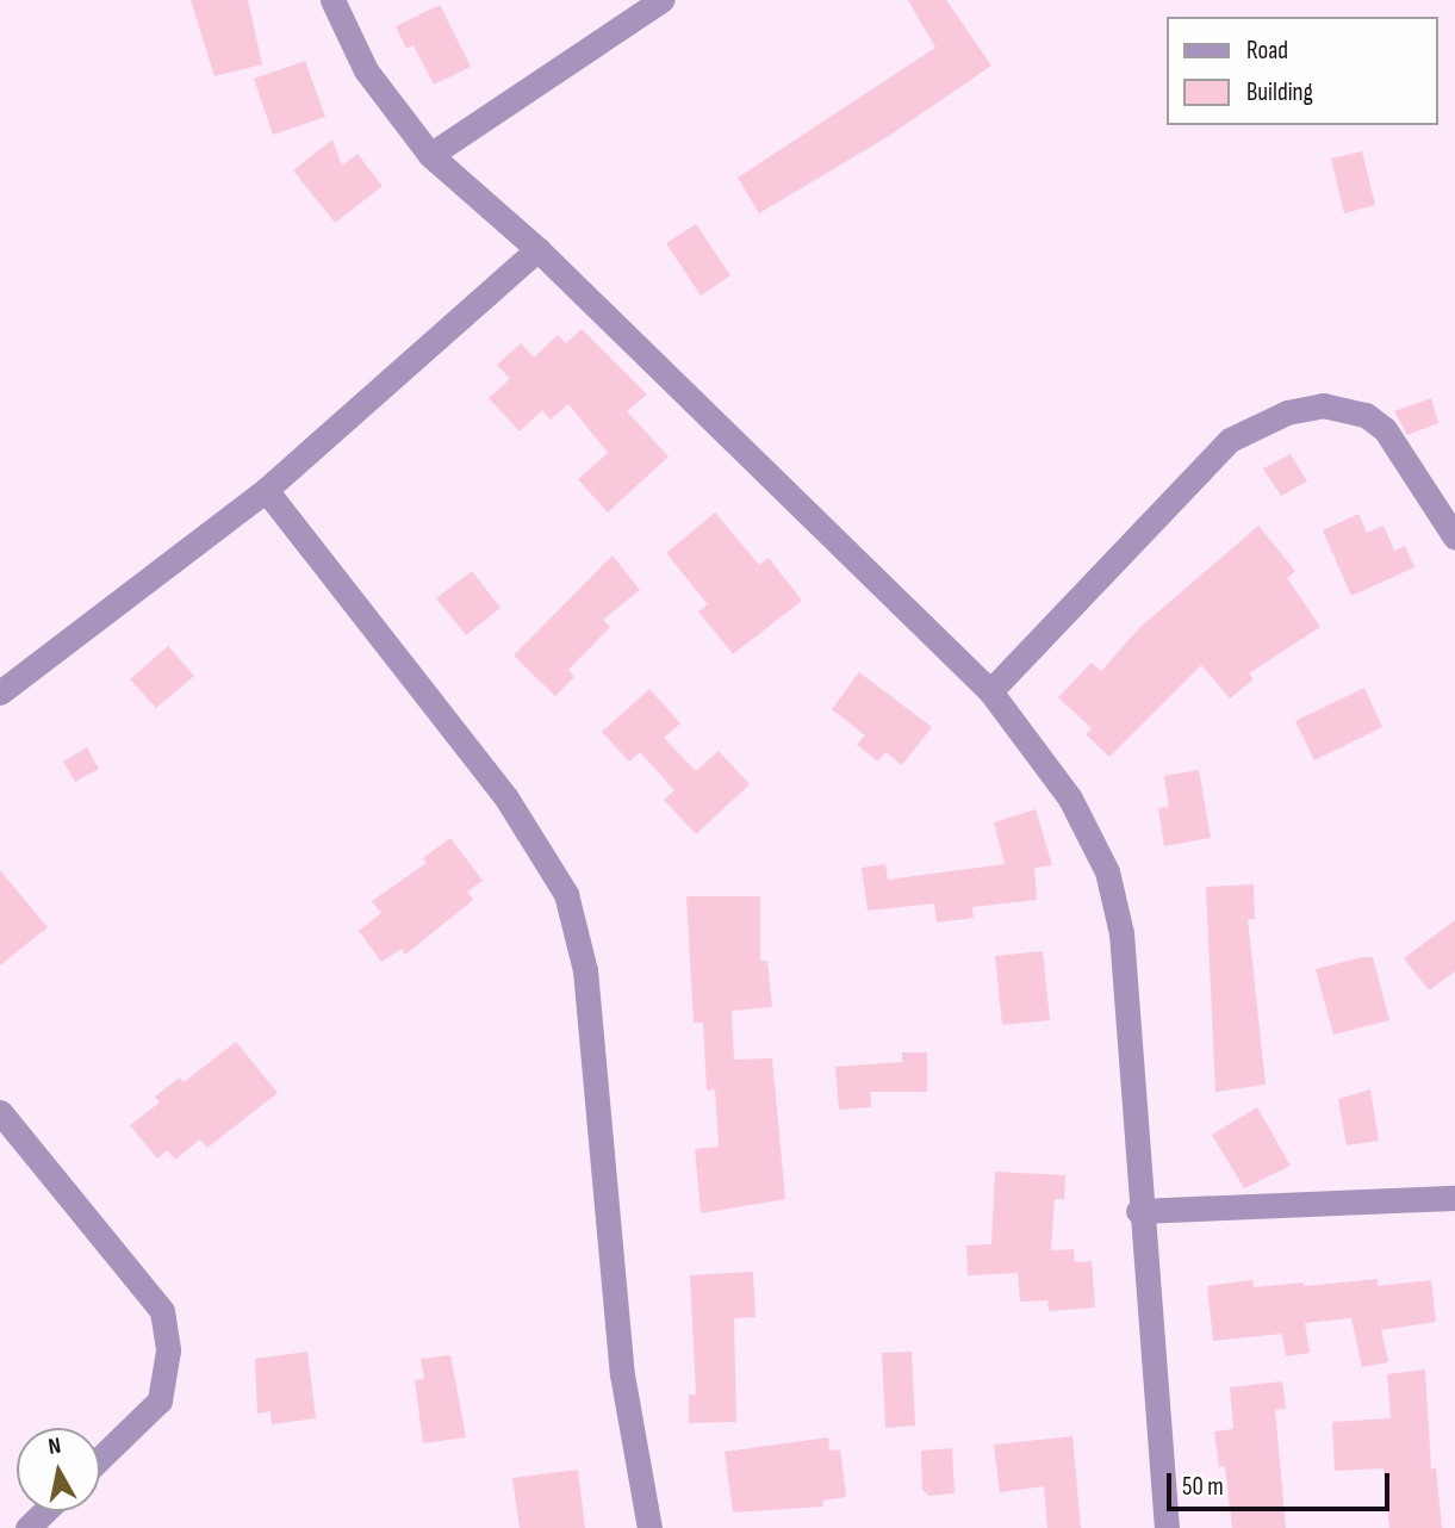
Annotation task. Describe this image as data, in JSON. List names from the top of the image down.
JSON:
{
  "legend": ["Road", "Building"],
  "scale_bar": "50 m",
  "north": "top"
}
